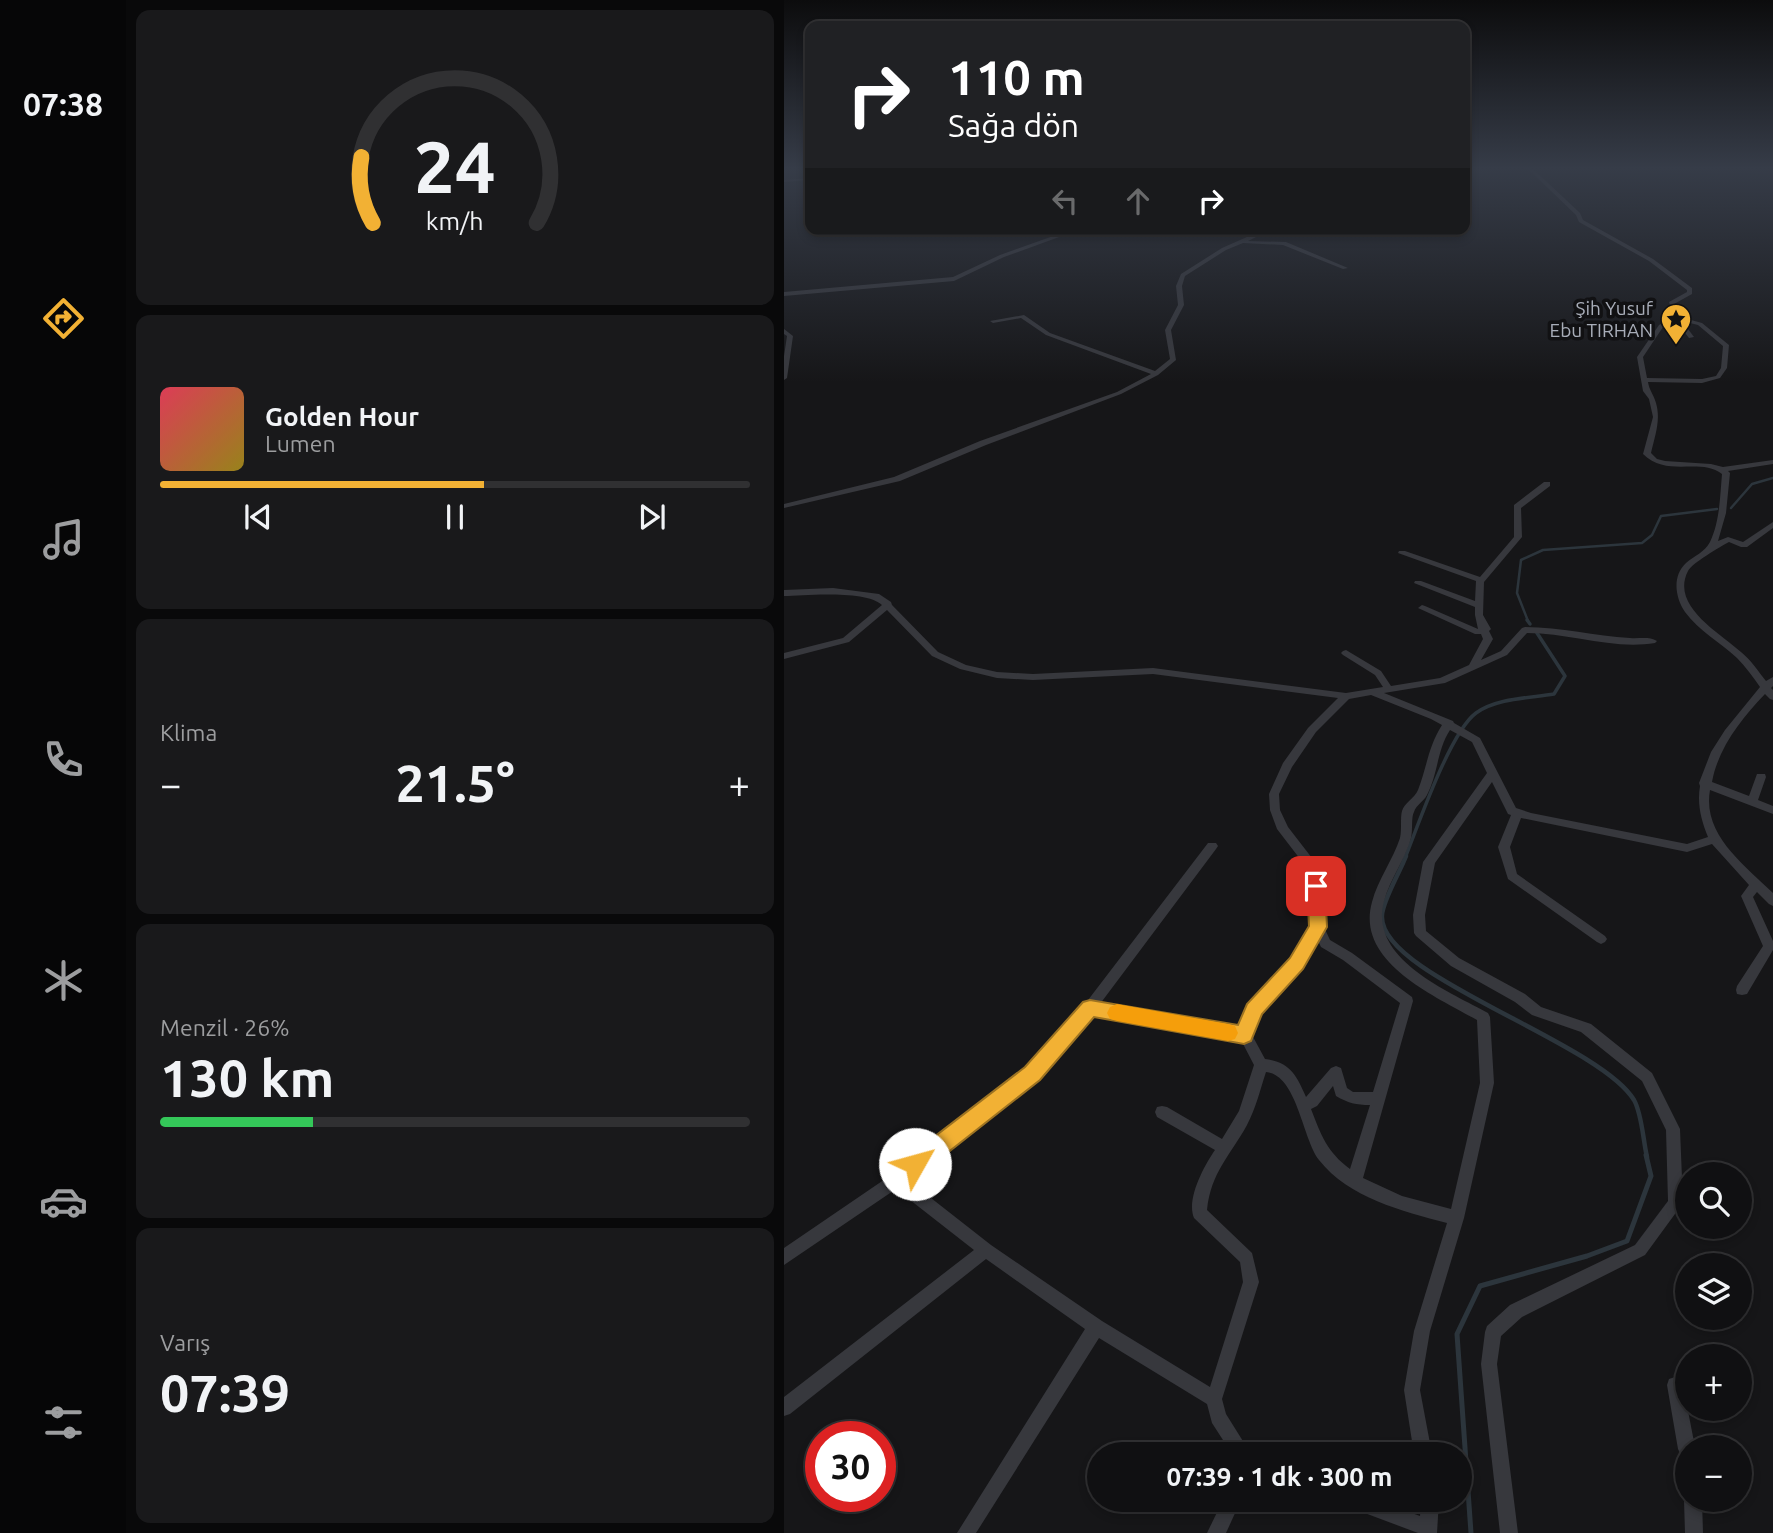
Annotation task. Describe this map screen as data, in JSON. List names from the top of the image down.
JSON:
{
  "places": {
    "place": ["Şih Yusuf Ebu TIRHAN"]
  },
  "page": {
    "tabs": "07:38",
    "turn": ["110 m", "Sağa dön"],
    "song": ["Golden Hour", "Lumen"],
    "tile": [
      "Klima",
      ["Menzil · 26%", "130 km"],
      ["Varış", "07:39"]
    ],
    "heat": ["−", "21.5°", "+"],
    "map_buttons": ["+", "−"],
    "limit": "30",
    "trip": "07:39 · 1 dk · 300 m",
    "gauge": ["24", "km/h"]
  }
}
